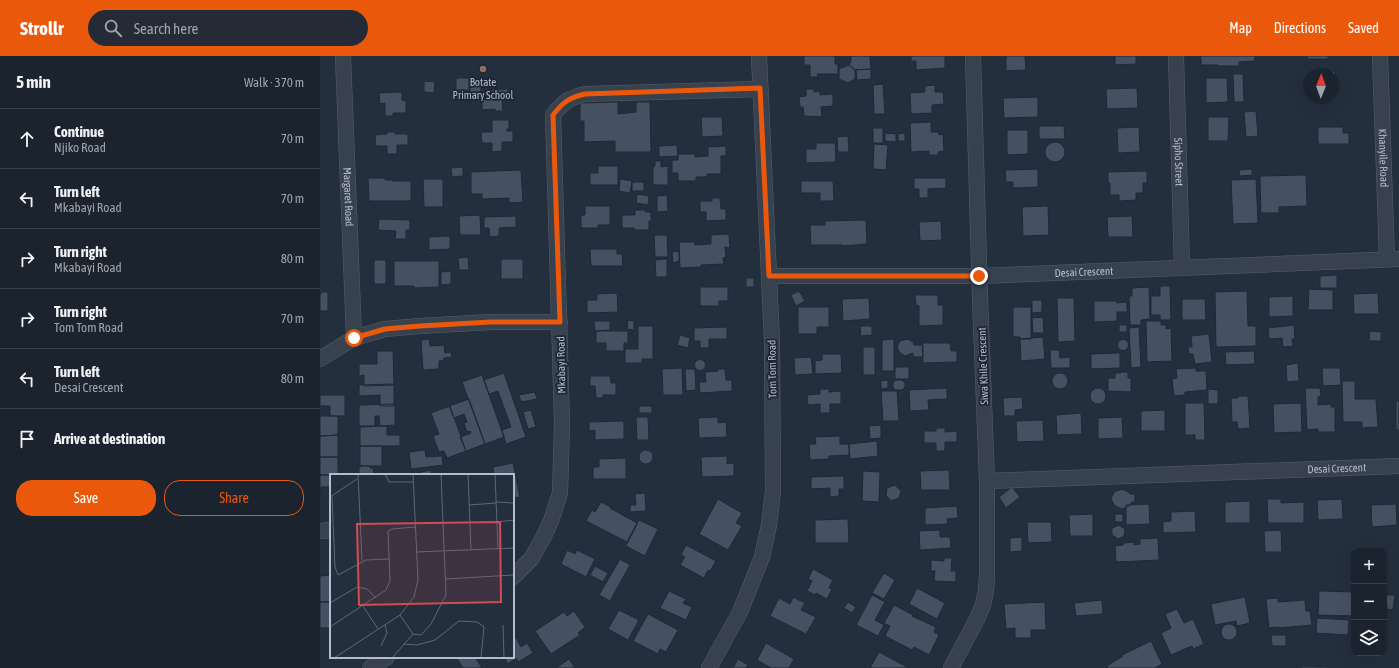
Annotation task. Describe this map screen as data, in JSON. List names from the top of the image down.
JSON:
{
  "streets": {
    "street": [
      "Khanyile Road",
      "Sipho Street",
      "Margaret Road",
      "Desai Crescent",
      "Mkabayi Road",
      "Siwa Khile Crescent",
      "Tom Tom Road"
    ]
  },
  "crossings": [
    ["Khanyile Road", "Desai Crescent"],
    ["Sipho Street", "Desai Crescent"],
    ["Desai Crescent", "Siwa Khile Crescent"],
    ["Desai Crescent", "Tom Tom Road"],
    ["Mkabayi Road", "Tom Tom Road"]
  ],
  "places": ["Botate Primary School"],
  "north": "top",
  "page": {
    "header": "Strollr",
    "search": "Search here",
    "nav": ["Map", "Directions", "Saved"],
    "heading": ["5 min", "Walk · 370 m"],
    "list": [
      ["Continue", "Njiko Road", "70 m"],
      ["Turn left", "Mkabayi Road", "70 m"],
      ["Turn right", "Mkabayi Road", "80 m"],
      ["Turn right", "Tom Tom Road", "70 m"],
      ["Turn left", "Desai Crescent", "80 m"],
      "Arrive at destination"
    ],
    "buttons": ["Save", "Share"],
    "map_buttons": ["+", "−"]
  }
}
